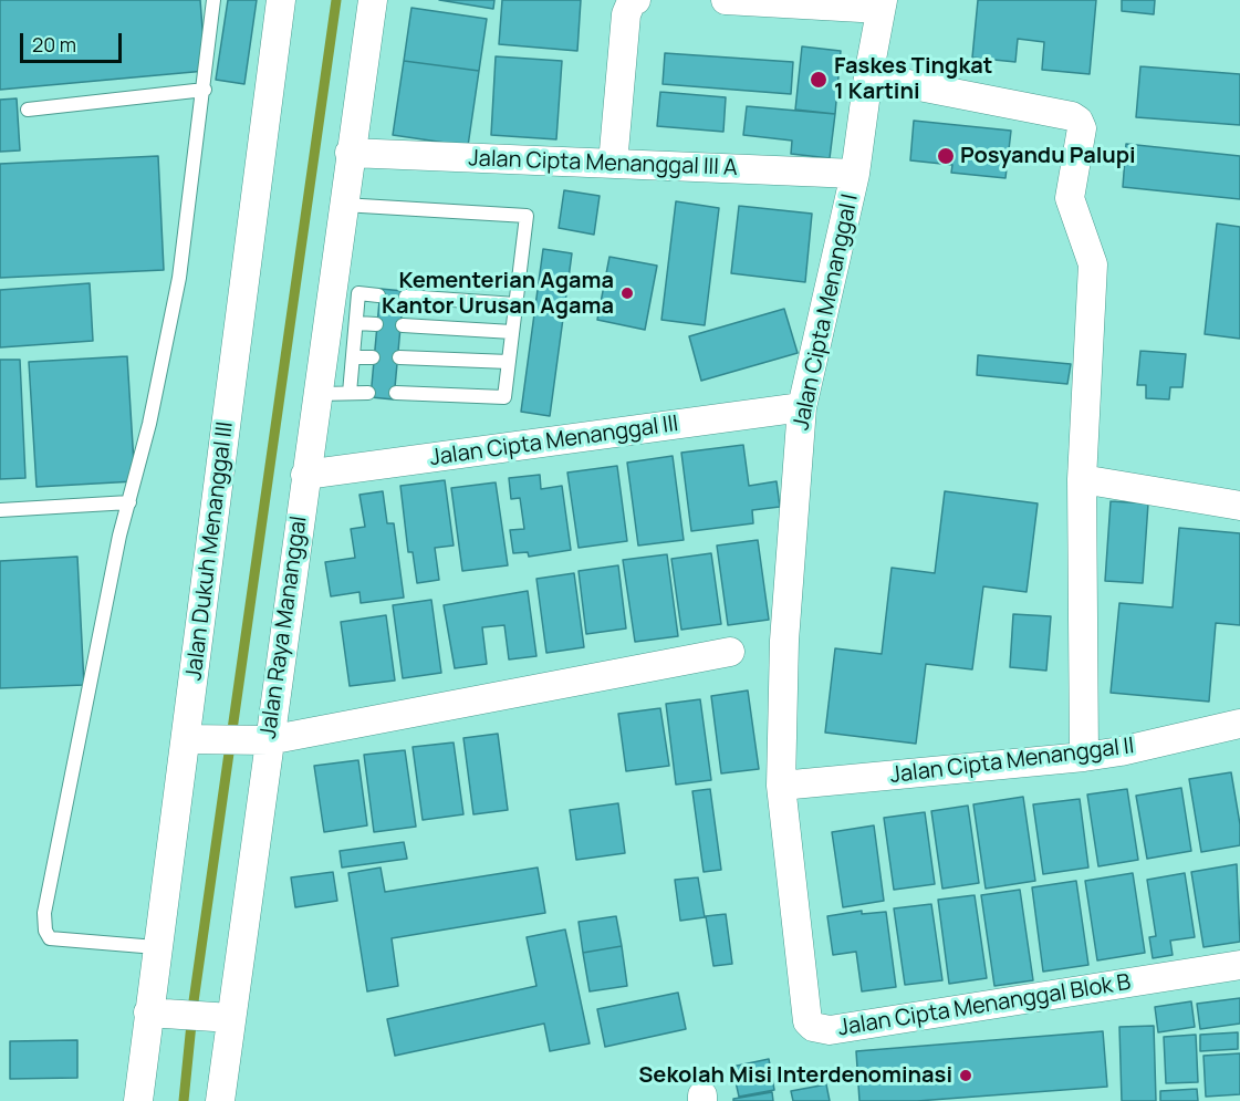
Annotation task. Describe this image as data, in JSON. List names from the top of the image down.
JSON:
{
  "streets": {
    "street": [
      "Jalan Cipta Menanggal III A",
      "Jalan Cipta Menanggal I",
      "Jalan Cipta Menanggal III",
      "Jalan Dukuh Menanggal III",
      "Jalan Raya Mananggal",
      "Jalan Cipta Menanggal II",
      "Jalan Cipta Menanggal Blok B"
    ]
  },
  "crossings": [
    ["Jalan Cipta Menanggal III A", "Jalan Cipta Menanggal I"],
    ["Jalan Cipta Menanggal III A", "Jalan Raya Mananggal"],
    ["Jalan Cipta Menanggal I", "Jalan Cipta Menanggal III"],
    ["Jalan Cipta Menanggal I", "Jalan Cipta Menanggal II"],
    ["Jalan Cipta Menanggal I", "Jalan Cipta Menanggal Blok B"],
    ["Jalan Cipta Menanggal III", "Jalan Raya Mananggal"],
    ["Jalan Cipta Menanggal II", "Jalan Cipta Menanggal Blok B"]
  ],
  "places": [
    "Faskes Tingkat 1 Kartini",
    "Posyandu Palupi",
    "Kementerian Agama Kantor Urusan Agama",
    "Sekolah Misi Interdenominasi"
  ],
  "scale_bar": "20 m"
}
